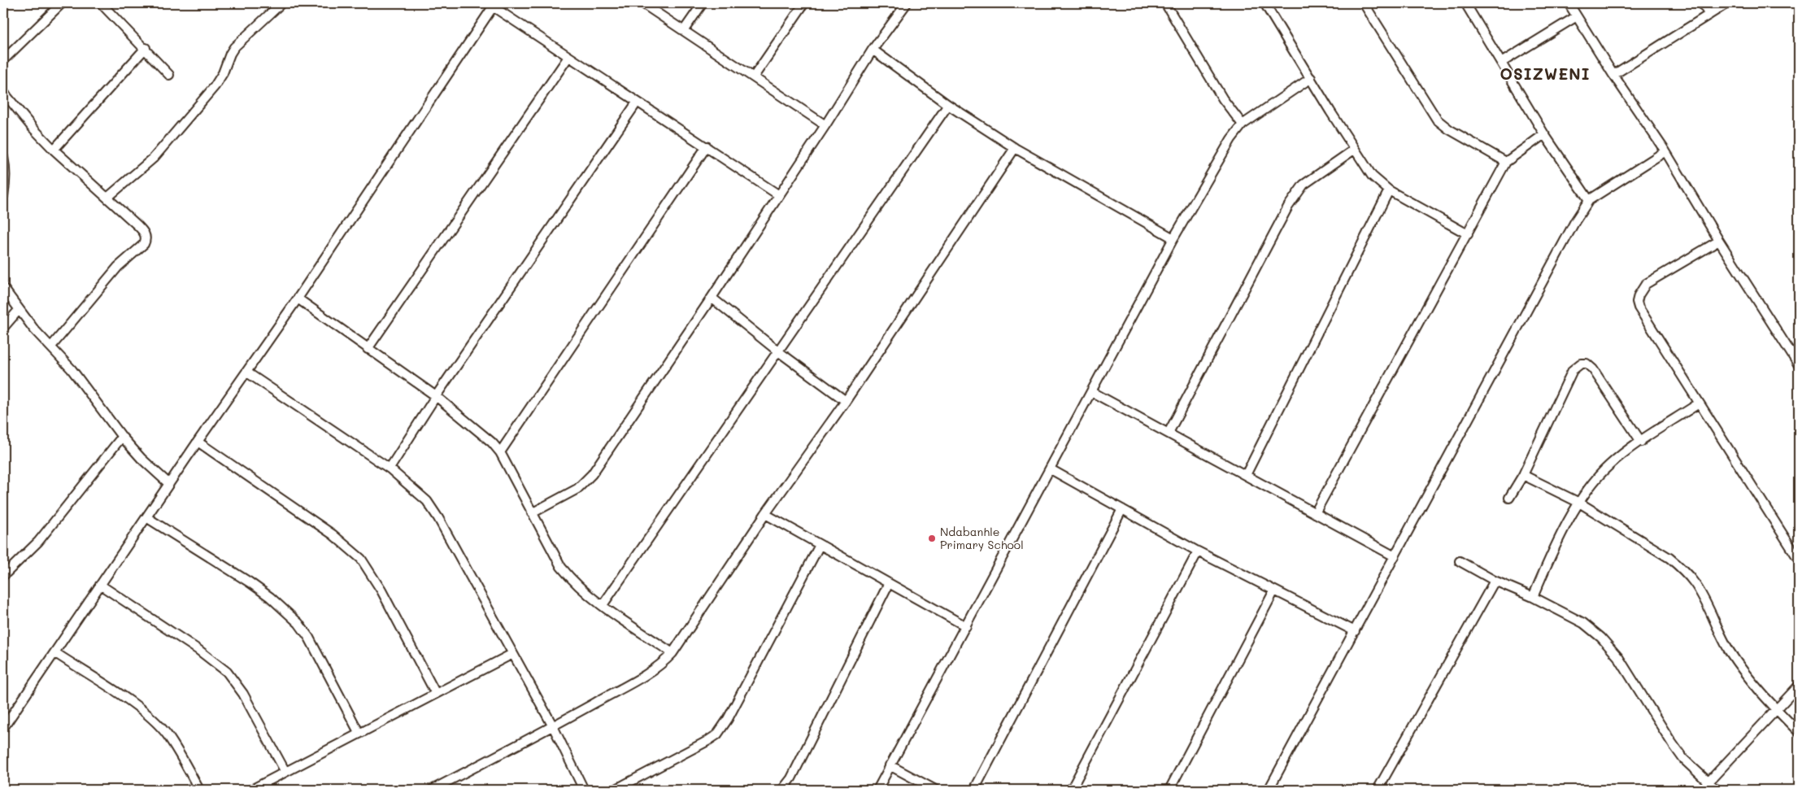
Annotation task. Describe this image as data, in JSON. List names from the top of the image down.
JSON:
{
  "districts": ["OSIZWENI"],
  "places": ["Ndabanhle Primary School"]
}
